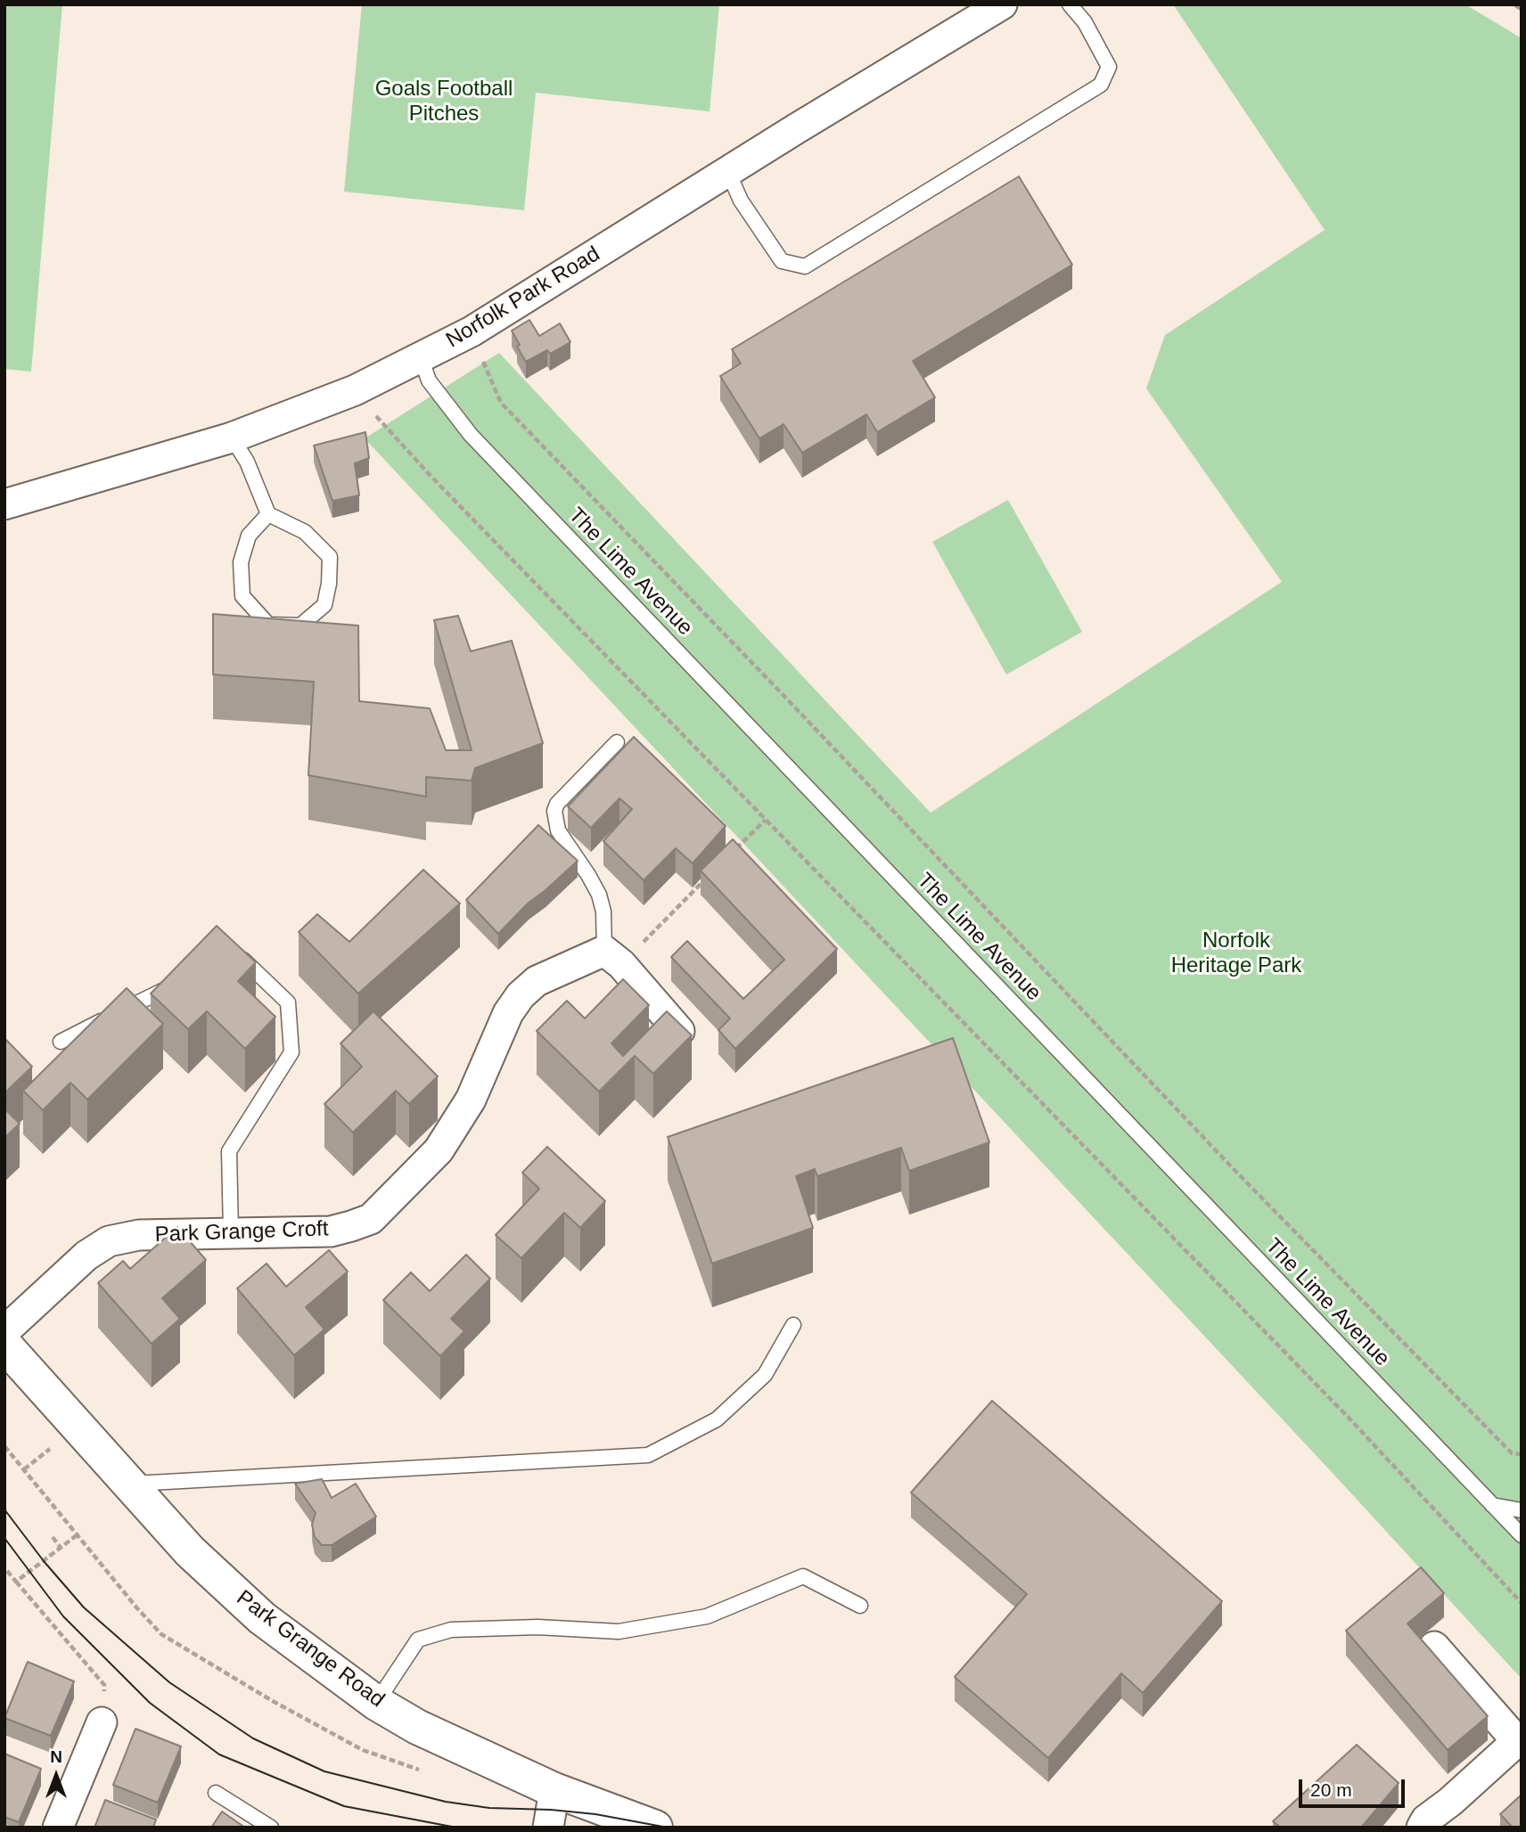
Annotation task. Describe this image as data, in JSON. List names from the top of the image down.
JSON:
{
  "streets": {
    "street": ["Norfolk Park Road", "Park Grange Croft", "Park Grange Road"],
    "lane": ["The Lime Avenue"]
  },
  "crossings": [
    ["Norfolk Park Road", "The Lime Avenue"]
  ],
  "parks": ["Goals Football Pitches", "Norfolk Heritage Park"],
  "scale_bar": "20 m",
  "north": "top"
}
